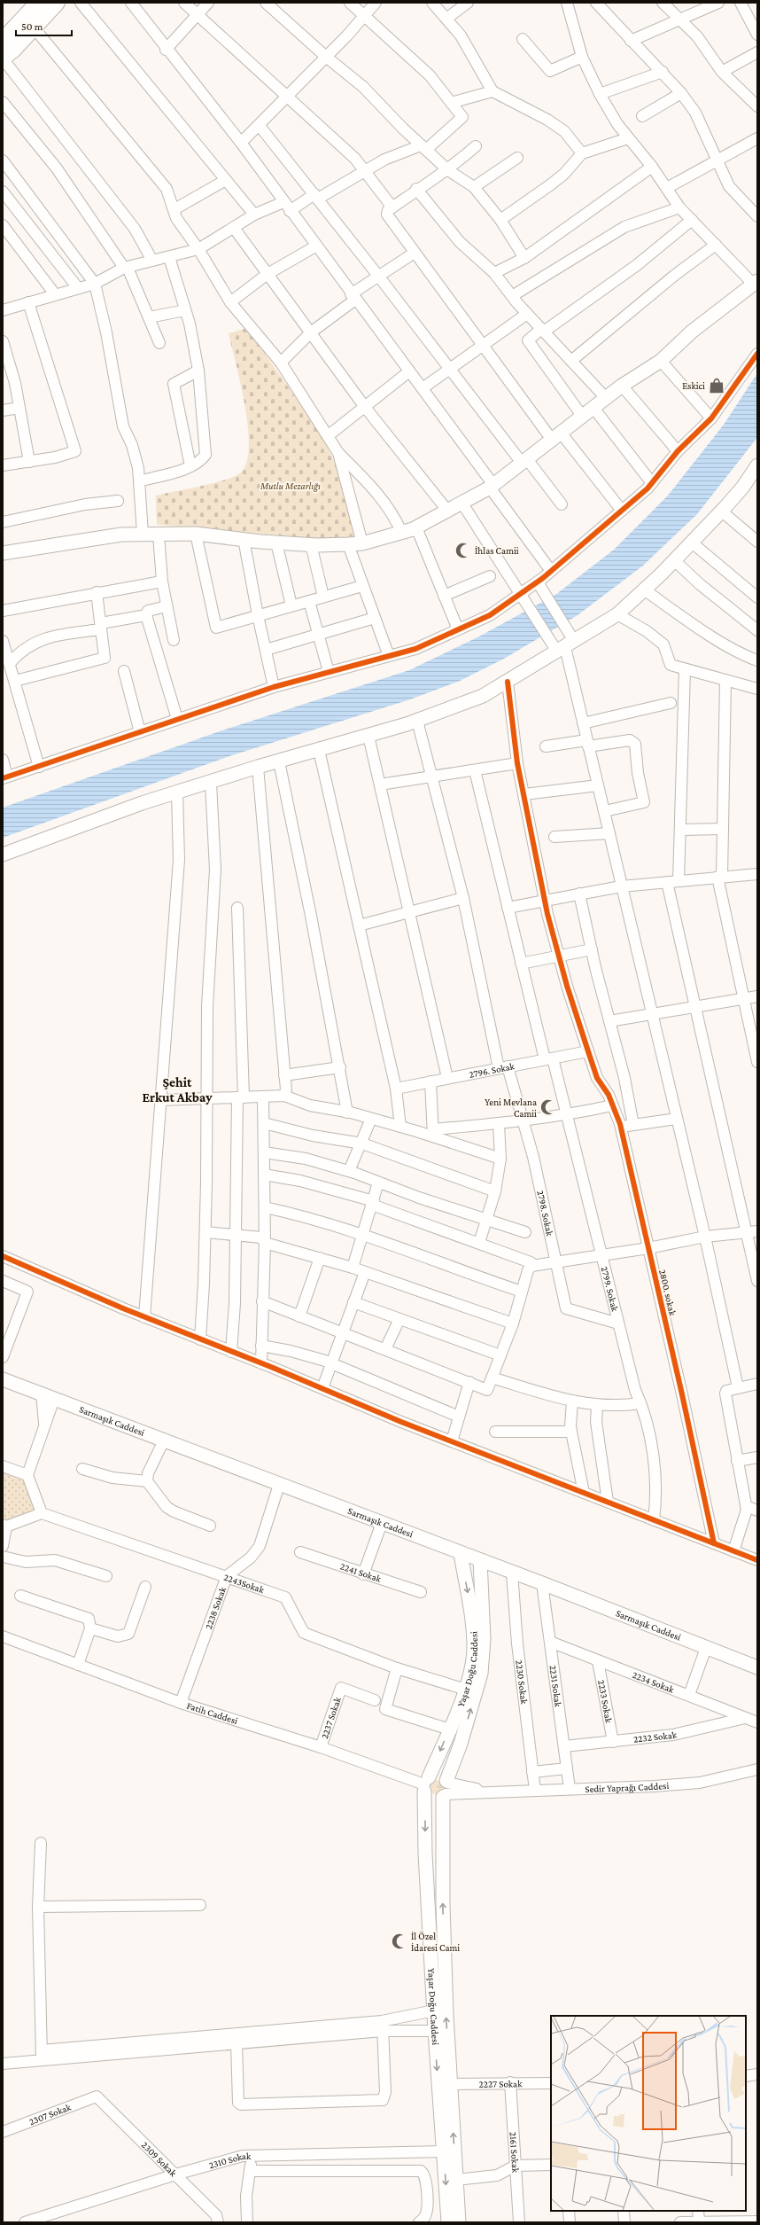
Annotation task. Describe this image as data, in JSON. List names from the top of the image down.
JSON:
{
  "streets": {
    "main road": ["Sarmaşık Caddesi", "Yaşar Doğu Caddesi"],
    "street": [
      "2796. Sokak",
      "2798. Sokak",
      "2799. Sokak",
      "2800. sokak",
      "2241 Sokak",
      "2243Sokak",
      "2238 Sokak",
      "2230 Sokak",
      "2234 Sokak",
      "2231 Sokak",
      "2233 Sokak",
      "Fatih Caddesi",
      "2237 Sokak",
      "2232 Sokak",
      "Sedir Yaprağı Caddesi",
      "2227 Sokak",
      "2307 Sokak",
      "2161 Sokak",
      "2309 Sokak",
      "2310 Sokak"
    ]
  },
  "crossings": [
    ["2796. Sokak", "2798. Sokak"],
    ["2796. Sokak", "2799. Sokak"],
    ["2796. Sokak", "2800. sokak"],
    ["2798. Sokak", "2799. Sokak"],
    ["Sarmaşık Caddesi", "2238 Sokak"],
    ["Sarmaşık Caddesi", "Yaşar Doğu Caddesi"],
    ["Sarmaşık Caddesi", "2230 Sokak"],
    ["Sarmaşık Caddesi", "2231 Sokak"],
    ["2243Sokak", "2238 Sokak"],
    ["2243Sokak", "Yaşar Doğu Caddesi"],
    ["2238 Sokak", "Fatih Caddesi"],
    ["Yaşar Doğu Caddesi", "Fatih Caddesi"],
    ["Yaşar Doğu Caddesi", "Sedir Yaprağı Caddesi"],
    ["Yaşar Doğu Caddesi", "2227 Sokak"],
    ["Yaşar Doğu Caddesi", "2310 Sokak"],
    ["2230 Sokak", "Sedir Yaprağı Caddesi"],
    ["2234 Sokak", "2231 Sokak"],
    ["2234 Sokak", "2233 Sokak"],
    ["2234 Sokak", "2232 Sokak"],
    ["2231 Sokak", "2232 Sokak"],
    ["2231 Sokak", "Sedir Yaprağı Caddesi"],
    ["2233 Sokak", "2232 Sokak"],
    ["Fatih Caddesi", "2237 Sokak"],
    ["2227 Sokak", "2161 Sokak"],
    ["2307 Sokak", "2309 Sokak"],
    ["2309 Sokak", "2310 Sokak"]
  ],
  "districts": ["Şehit Erkut Akbay"],
  "parks": ["Mutlu Mezarlığı"],
  "places": {
    "shop": ["Eskici"],
    "mosque": ["İhlas Camii", "Yeni Mevlana Camii", "İl Özel İdaresi Cami"]
  },
  "scale_bar": "50 m"
}
